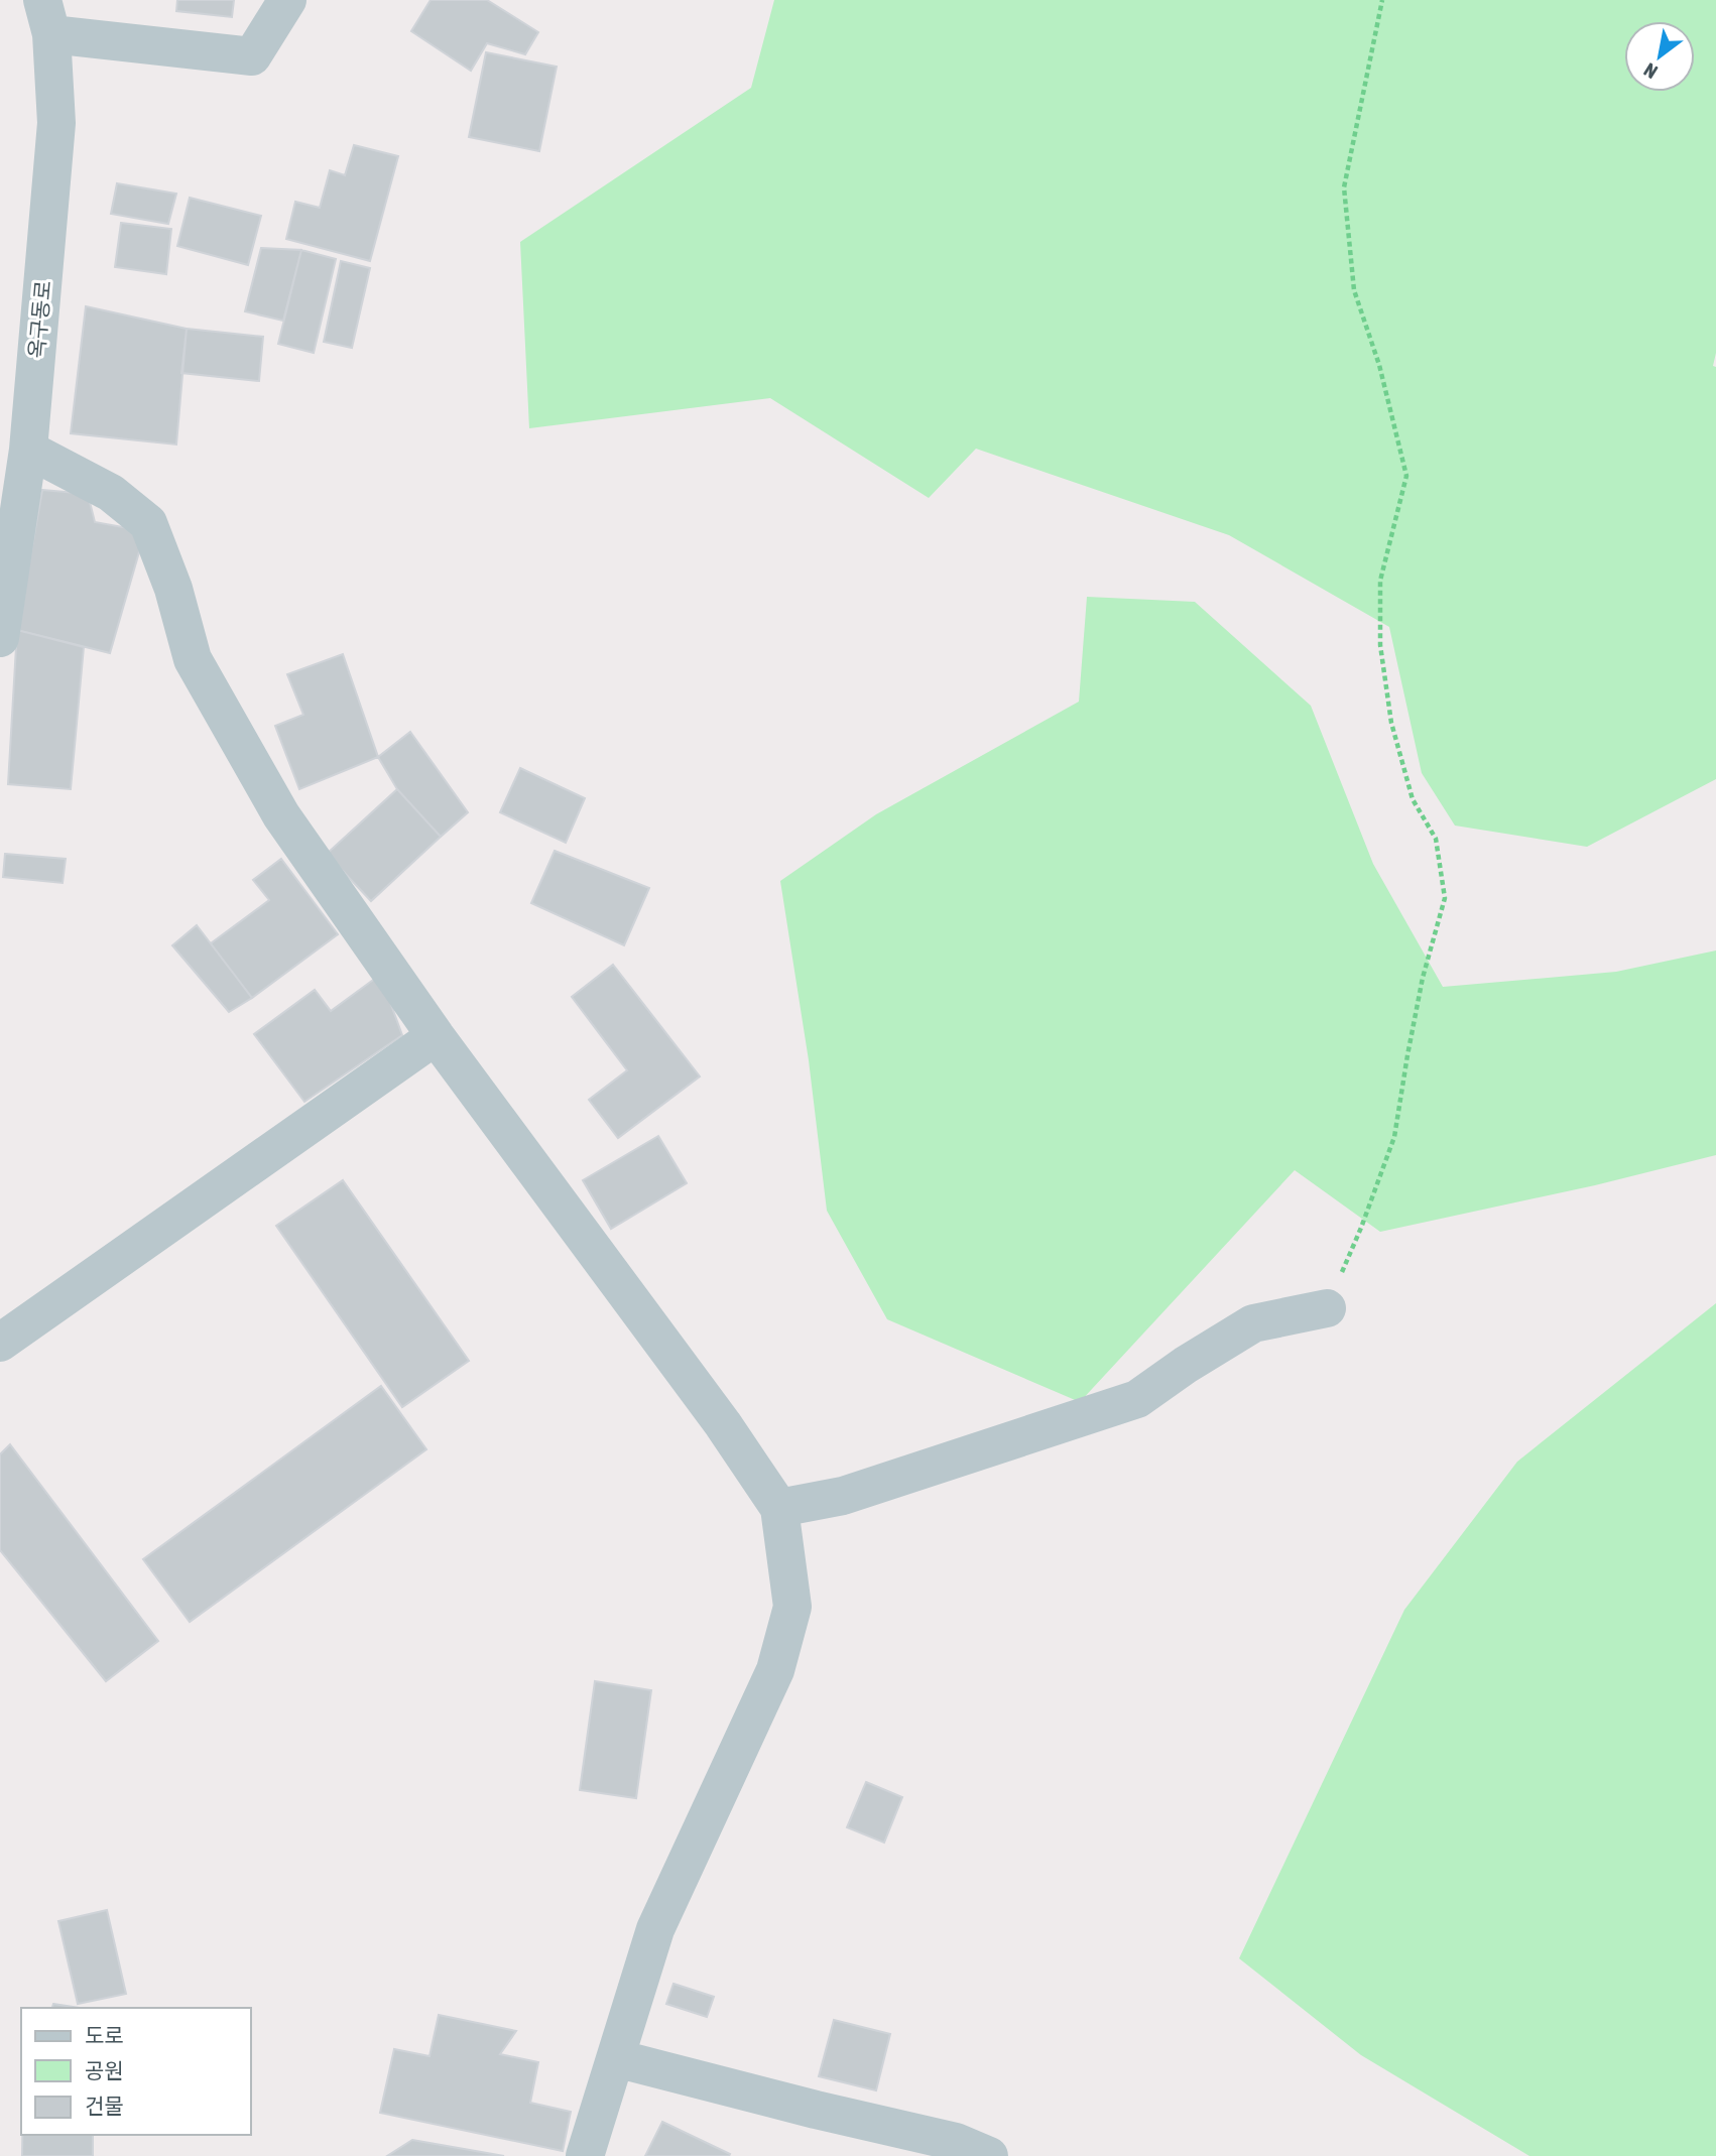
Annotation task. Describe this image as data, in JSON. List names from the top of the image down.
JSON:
{
  "streets": {
    "street": ["옥구동로"]
  },
  "legend": ["도로", "공원", "건물"],
  "north": "bottom left"
}
